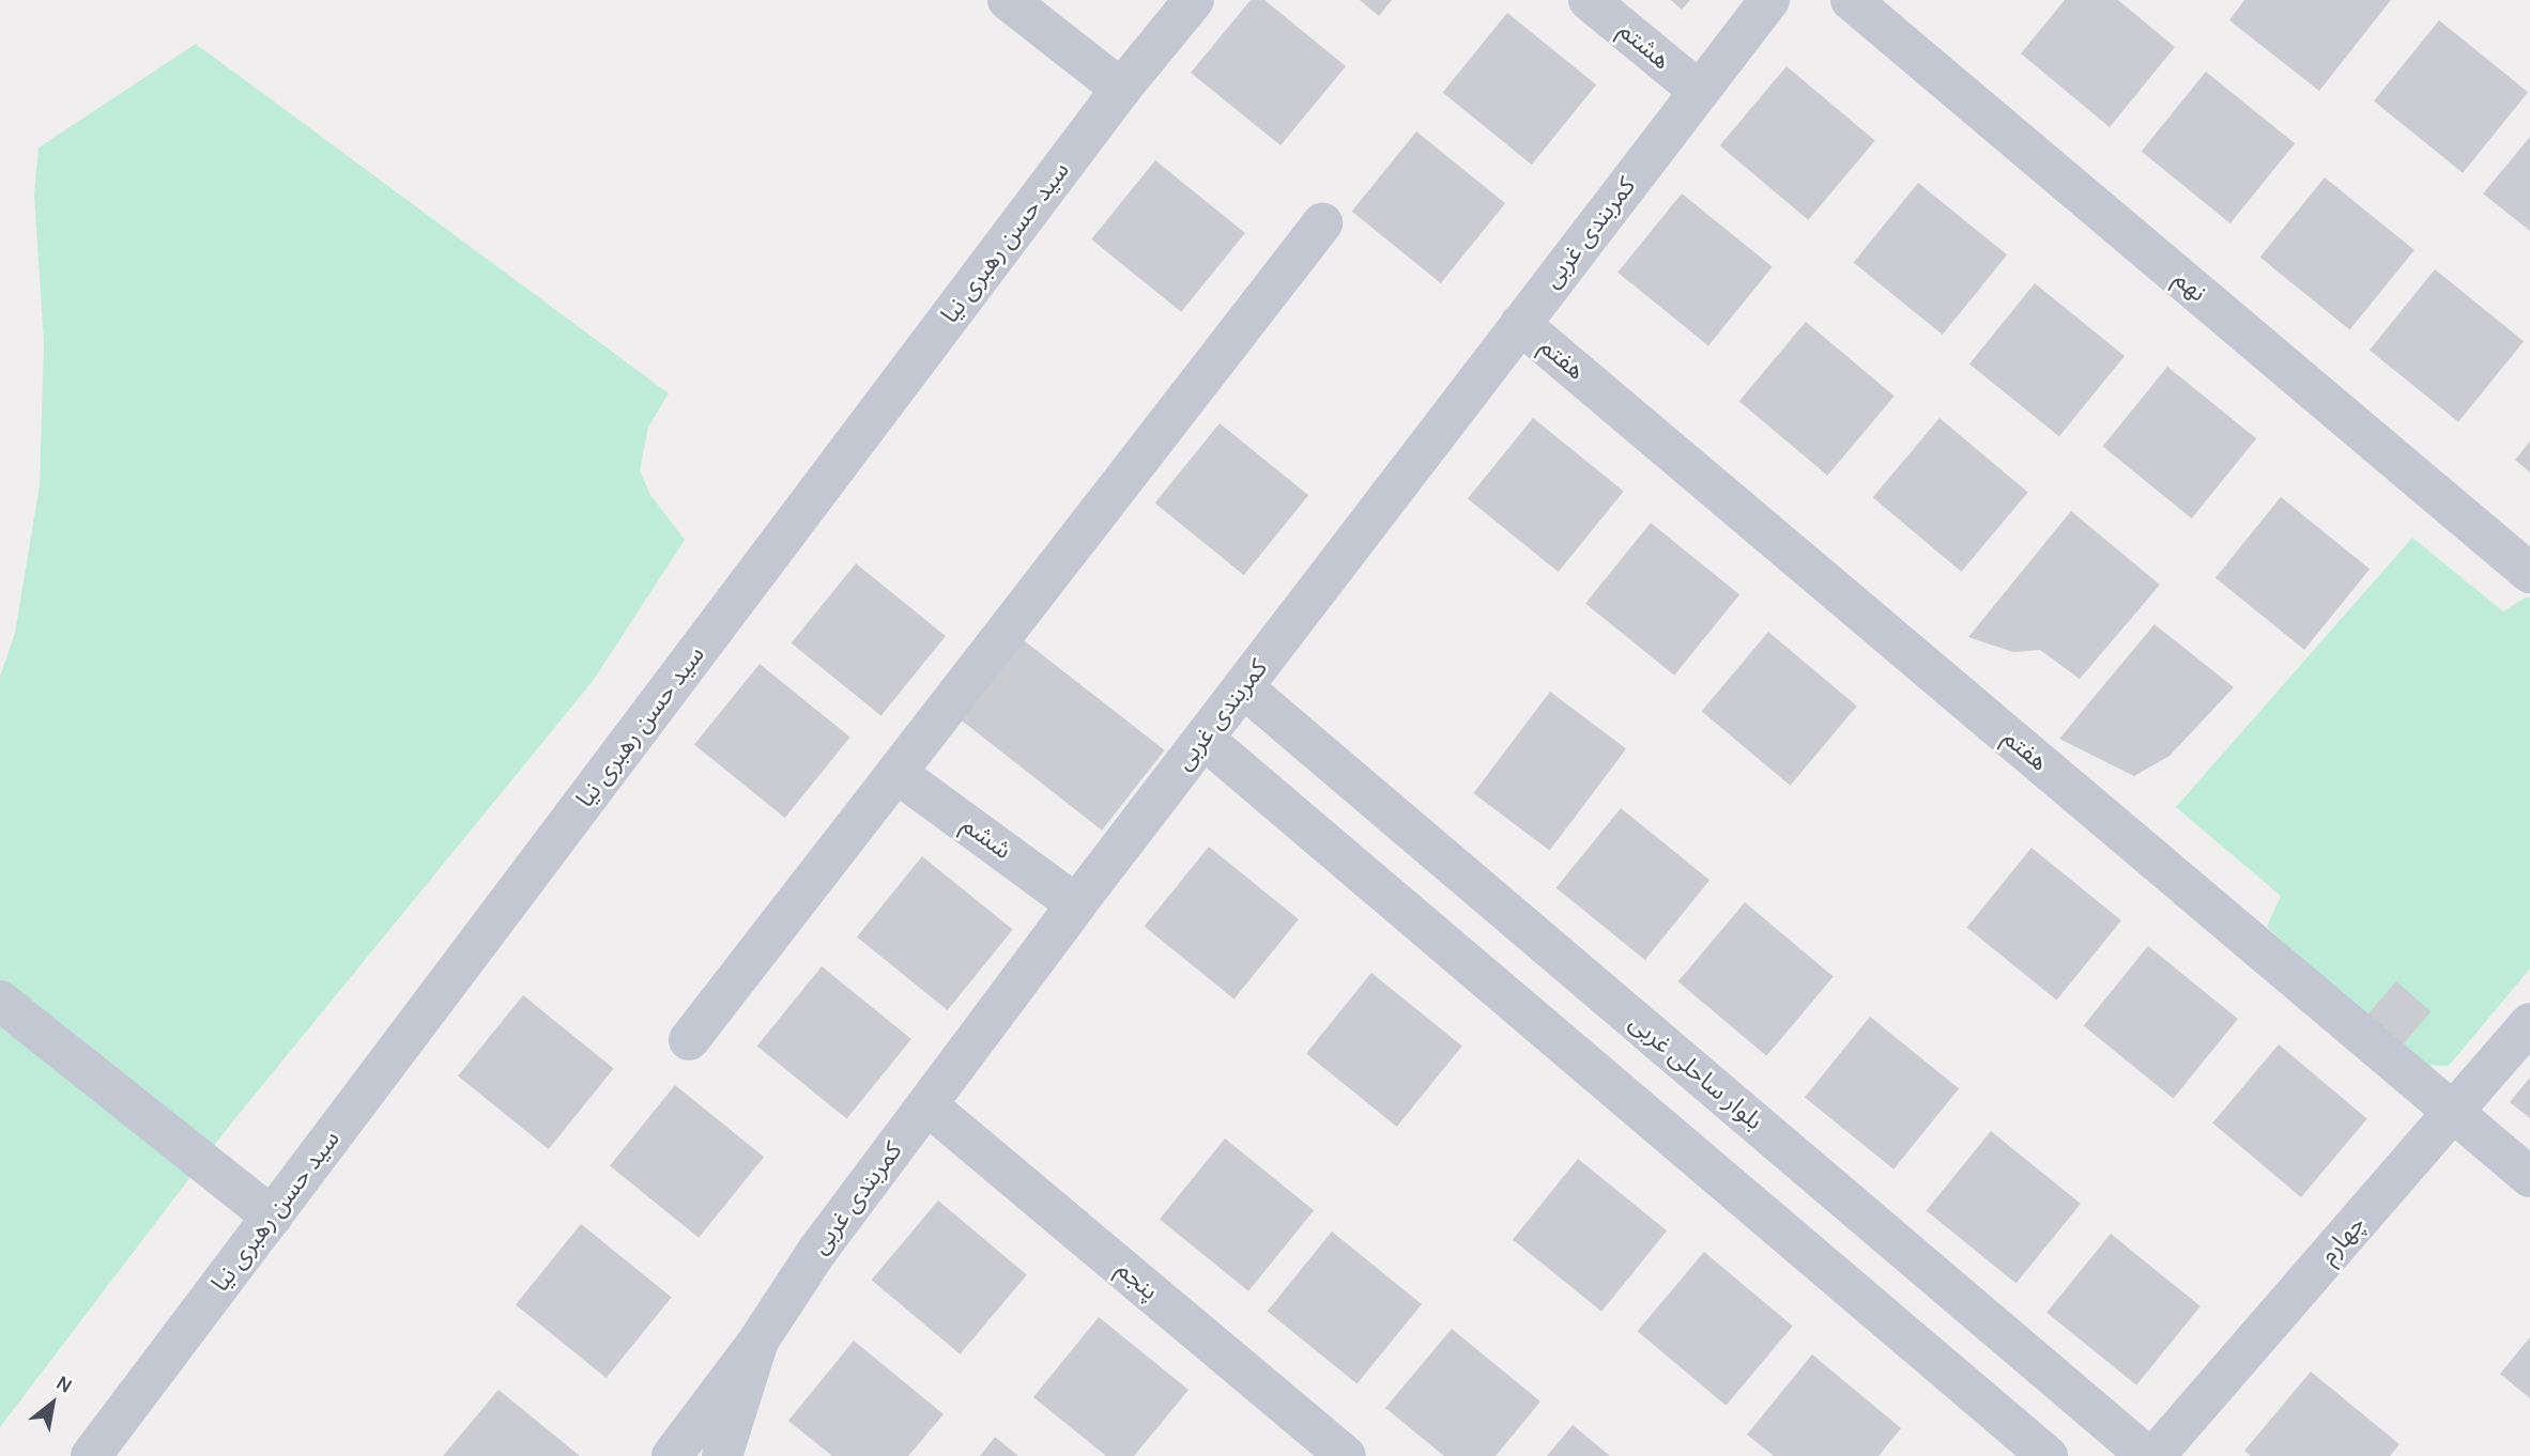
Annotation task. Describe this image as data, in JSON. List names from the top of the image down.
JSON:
{
  "streets": {
    "street": [
      "هشتم",
      "کمربندی غربی",
      "سید حسن رهبری نیا",
      "نهم",
      "هفتم",
      "ششم",
      "بلوار ساحلی غربی",
      "چهارم",
      "پنجم"
    ]
  },
  "crossings": [
    ["هشتم", "کمربندی غربی"],
    ["کمربندی غربی", "هفتم"],
    ["کمربندی غربی", "ششم"],
    ["کمربندی غربی", "بلوار ساحلی غربی"],
    ["کمربندی غربی", "پنجم"],
    ["هفتم", "چهارم"]
  ],
  "north": "top right"
}
